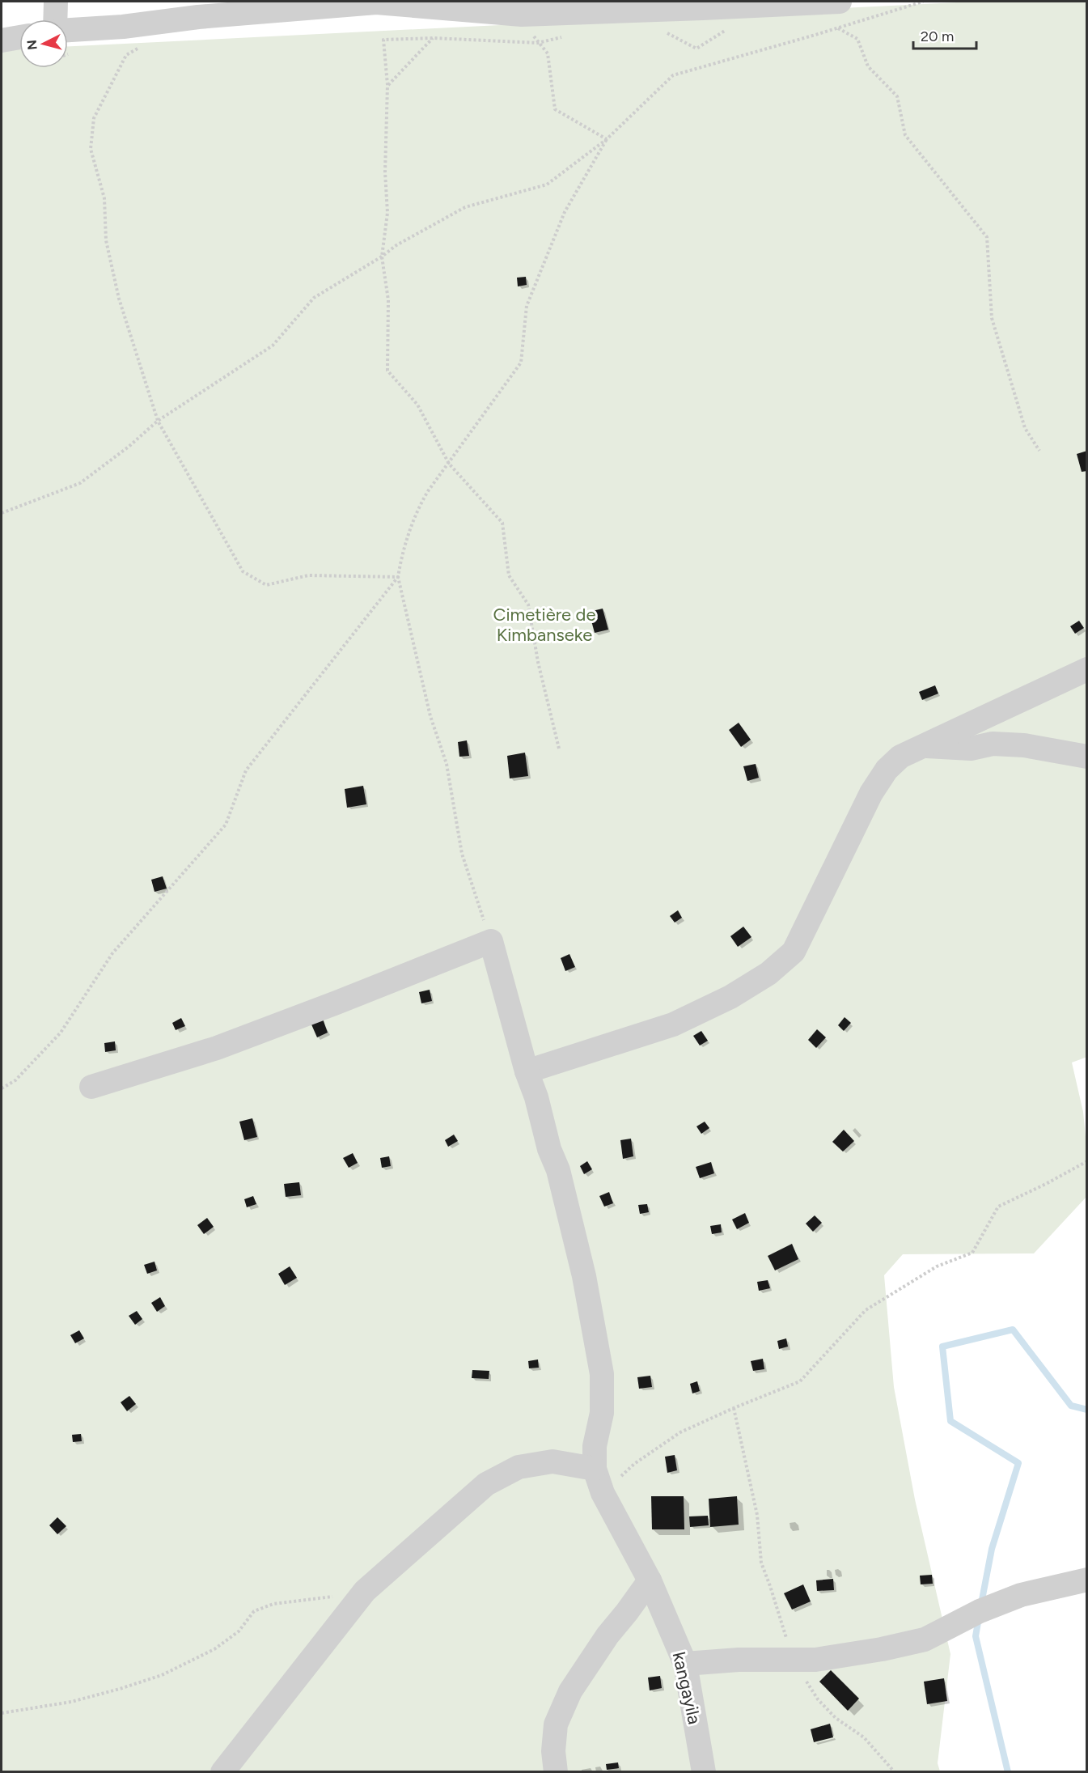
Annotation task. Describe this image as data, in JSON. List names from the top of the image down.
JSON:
{
  "streets": {
    "street": ["kangayila"]
  },
  "parks": ["Cimetière de Kimbanseke"],
  "scale_bar": "20 m",
  "north": "left"
}
